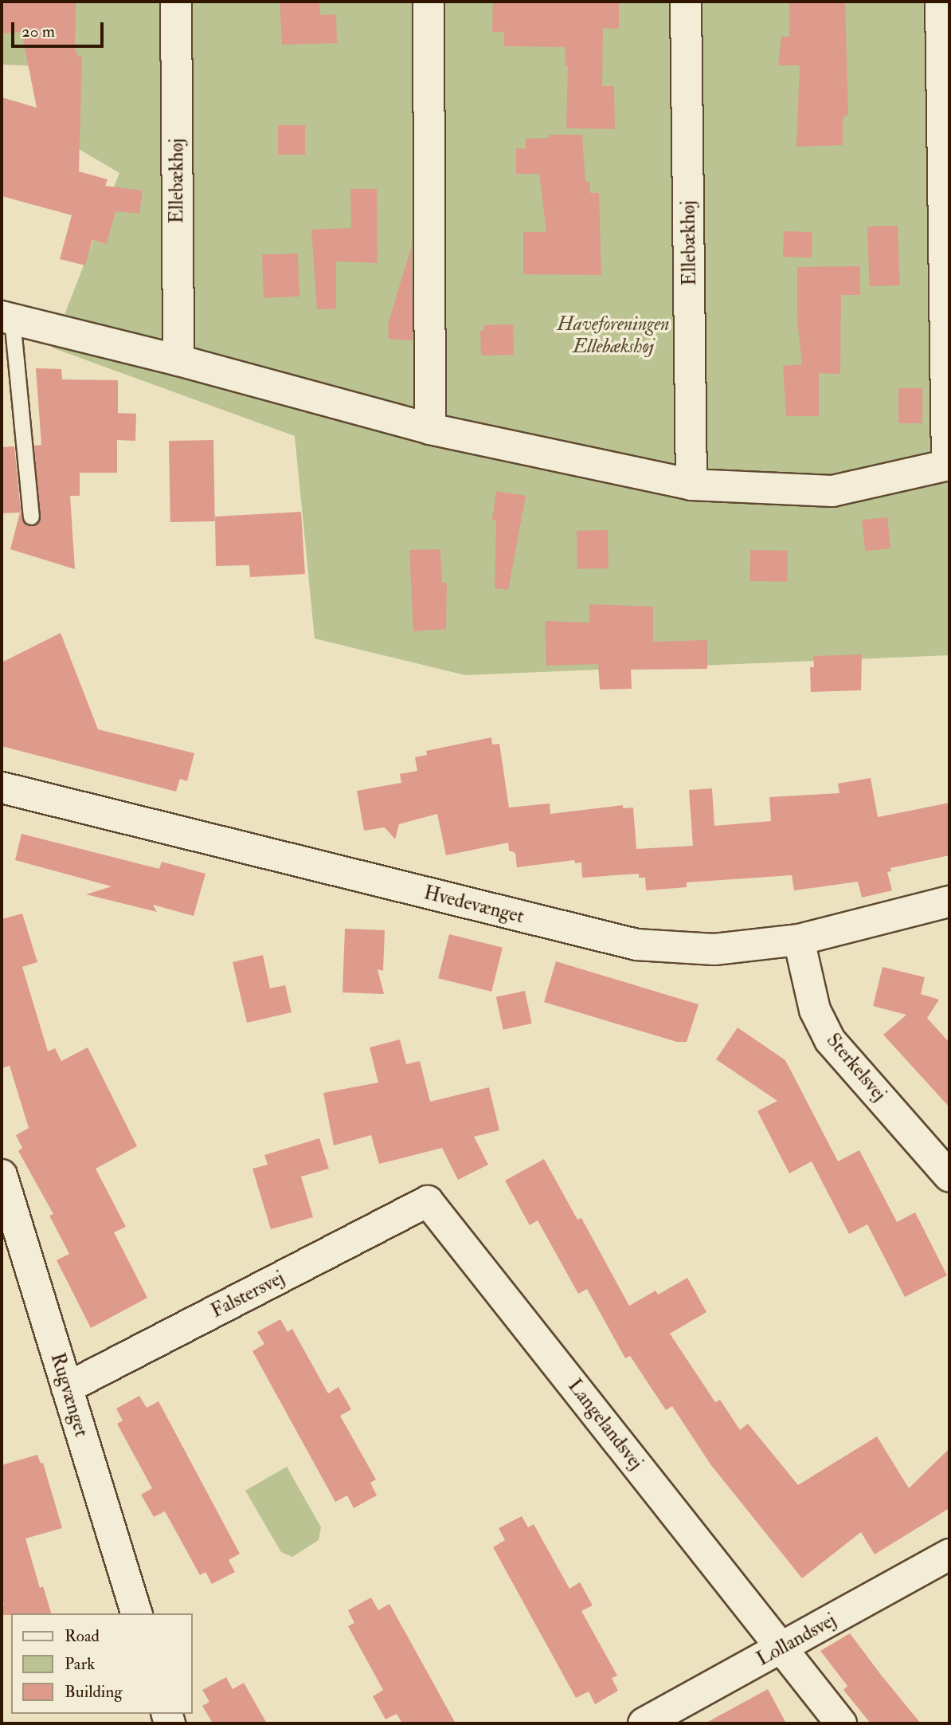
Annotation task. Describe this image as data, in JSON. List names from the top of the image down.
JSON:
{
  "streets": {
    "street": [
      "Ellebækhøj",
      "Hvedevænget",
      "Sterkelsvej",
      "Falstersvej",
      "Rugvænget",
      "Langelandsvej",
      "Lollandsvej"
    ]
  },
  "crossings": [
    ["Hvedevænget", "Sterkelsvej"],
    ["Falstersvej", "Rugvænget"],
    ["Falstersvej", "Langelandsvej"],
    ["Langelandsvej", "Lollandsvej"]
  ],
  "parks": ["Haveforeningen Ellebækshøj"],
  "legend": ["Road", "Park", "Building"],
  "scale_bar": "20 m"
}
